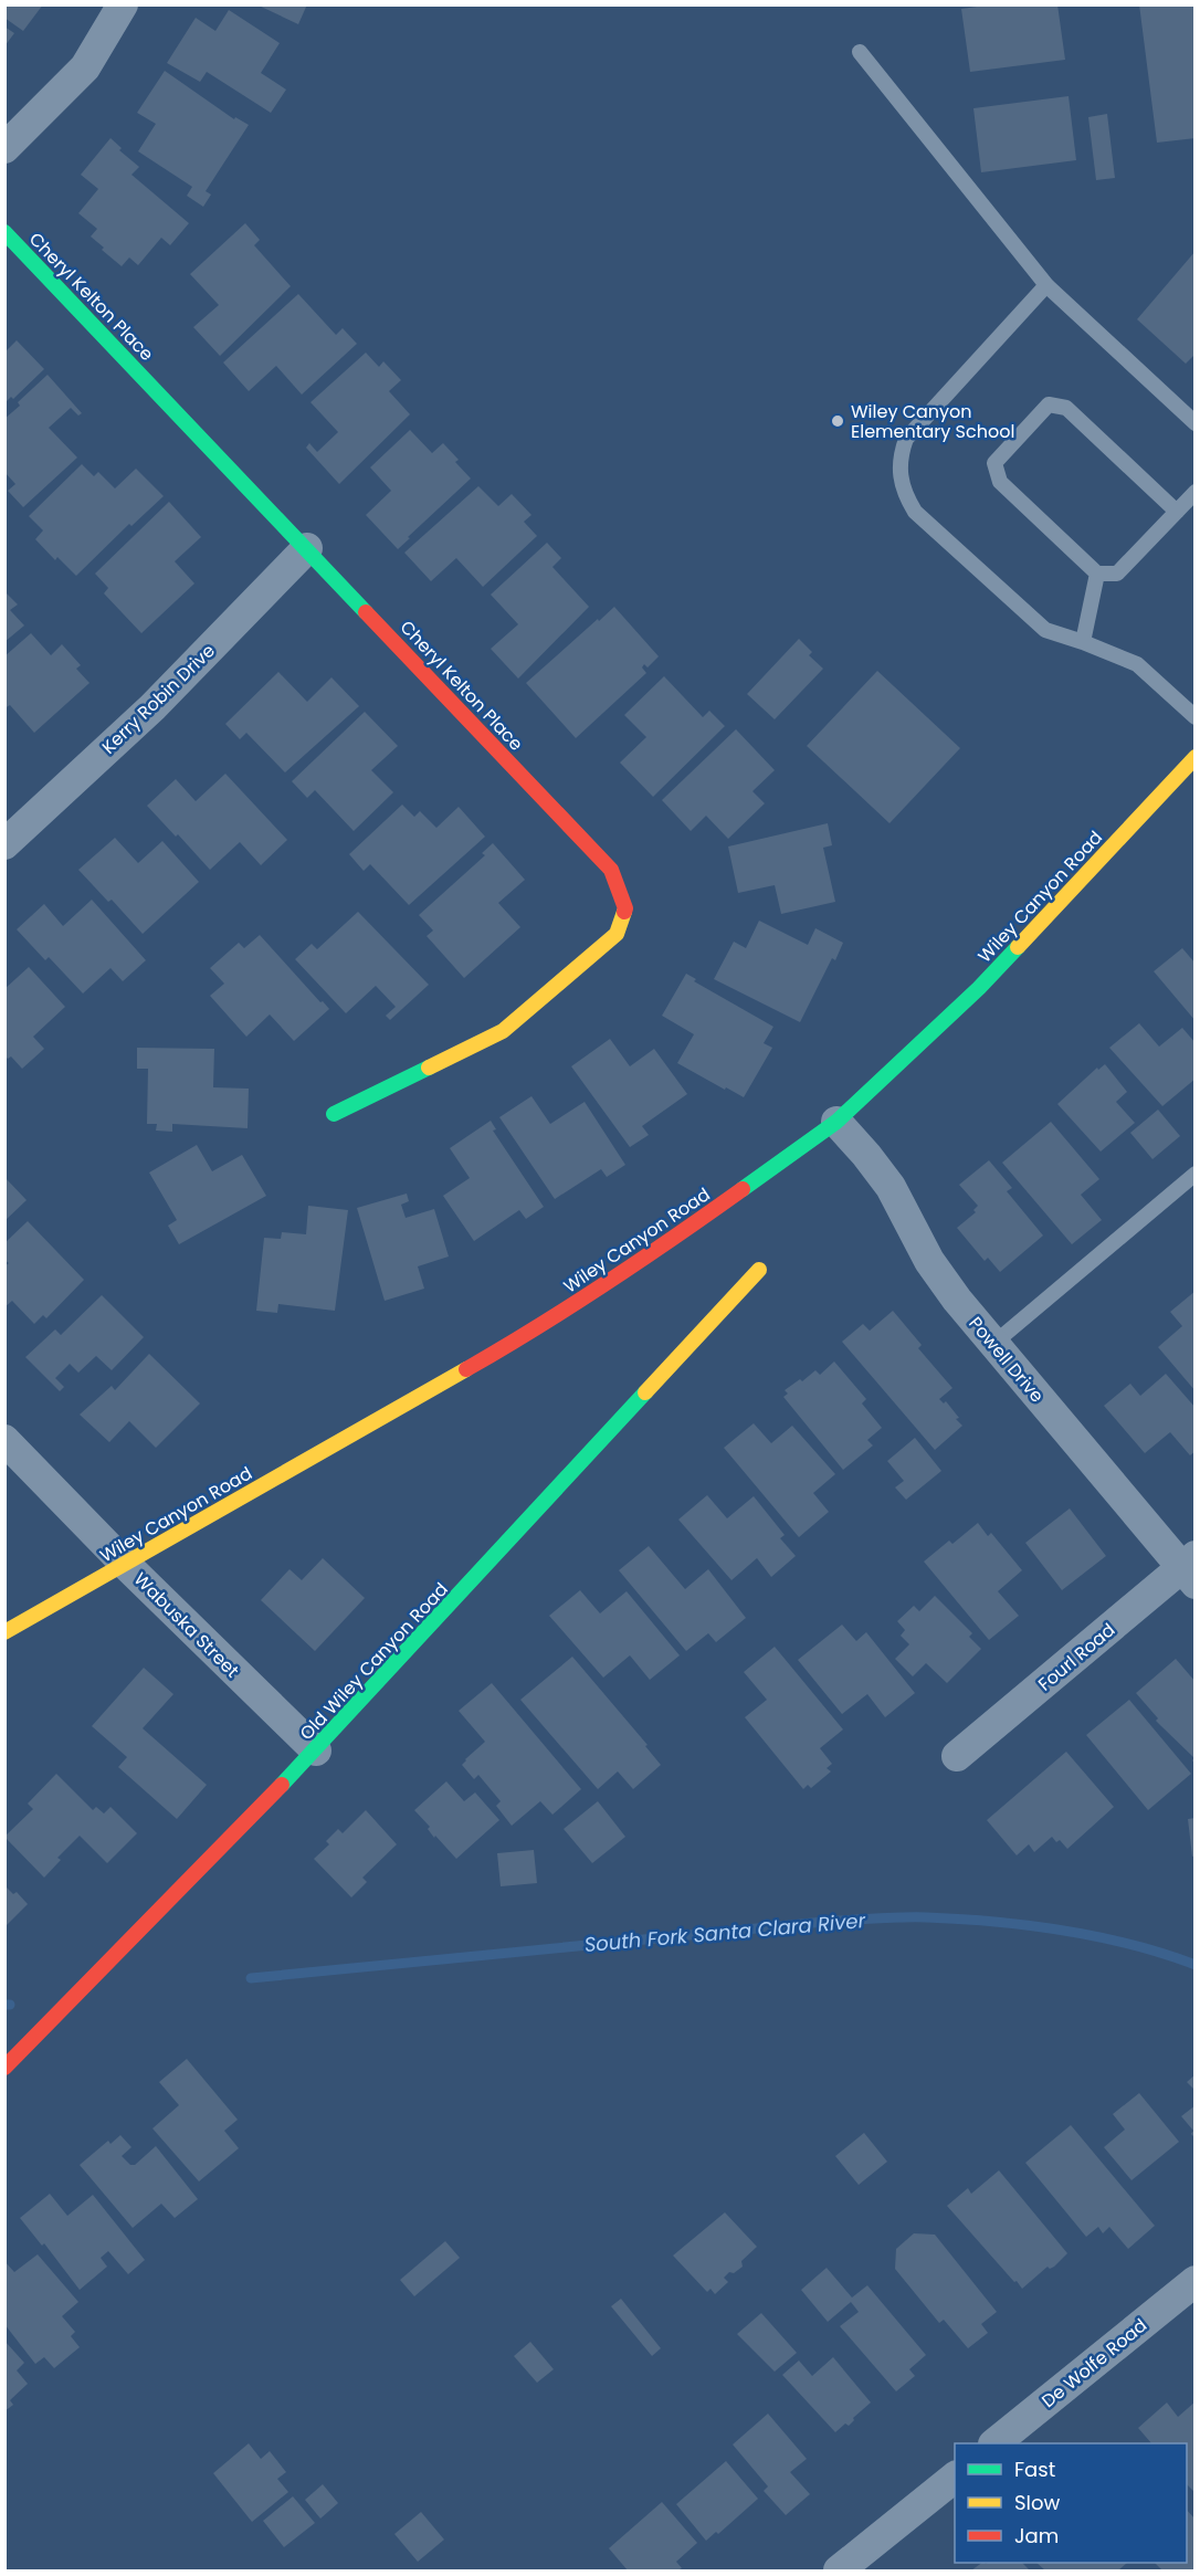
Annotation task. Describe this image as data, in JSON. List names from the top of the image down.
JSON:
{
  "streets": {
    "street": [
      "Cheryl Kelton Place",
      "Kerry Robin Drive",
      "Wiley Canyon Road",
      "Powell Drive",
      "Wabuska Street",
      "Fourl Road",
      "Old Wiley Canyon Road",
      "De Wolfe Road"
    ]
  },
  "crossings": [
    ["Cheryl Kelton Place", "Kerry Robin Drive"],
    ["Wiley Canyon Road", "Powell Drive"],
    ["Wiley Canyon Road", "Wabuska Street"],
    ["Powell Drive", "Fourl Road"],
    ["Wabuska Street", "Old Wiley Canyon Road"]
  ],
  "water": ["South Fork Santa Clara River"],
  "places": ["Wiley Canyon Elementary School"],
  "legend": ["Fast", "Slow", "Jam"]
}
